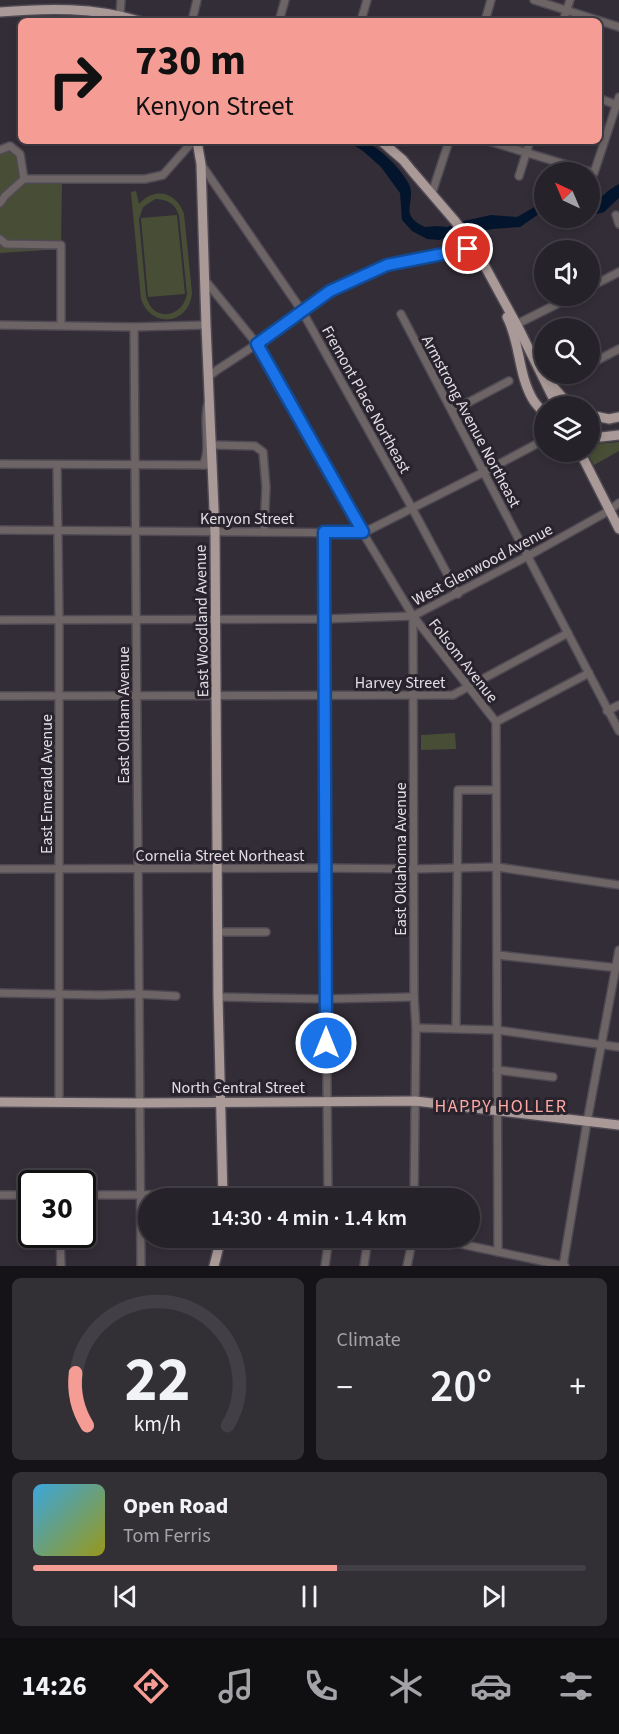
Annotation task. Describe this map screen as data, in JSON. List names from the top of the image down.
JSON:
{
  "streets": {
    "main road": ["East Woodland Avenue", "North Central Street"],
    "street": [
      "Fremont Place Northeast",
      "Armstrong Avenue Northeast",
      "Kenyon Street",
      "West Glenwood Avenue",
      "Folsom Avenue",
      "Harvey Street",
      "East Oldham Avenue",
      "East Emerald Avenue",
      "Cornelia Street Northeast",
      "East Oklahoma Avenue"
    ]
  },
  "crossings": [
    ["Fremont Place Northeast", "Kenyon Street"],
    ["Fremont Place Northeast", "West Glenwood Avenue"],
    ["Fremont Place Northeast", "East Woodland Avenue"],
    ["Armstrong Avenue Northeast", "Kenyon Street"],
    ["Armstrong Avenue Northeast", "West Glenwood Avenue"],
    ["Armstrong Avenue Northeast", "Harvey Street"],
    ["Kenyon Street", "East Woodland Avenue"],
    ["Kenyon Street", "Folsom Avenue"],
    ["Kenyon Street", "East Oldham Avenue"],
    ["Kenyon Street", "East Emerald Avenue"],
    ["West Glenwood Avenue", "East Woodland Avenue"],
    ["West Glenwood Avenue", "Folsom Avenue"],
    ["West Glenwood Avenue", "East Oldham Avenue"],
    ["West Glenwood Avenue", "East Emerald Avenue"],
    ["West Glenwood Avenue", "East Oklahoma Avenue"],
    ["East Woodland Avenue", "Folsom Avenue"],
    ["East Woodland Avenue", "Harvey Street"],
    ["East Woodland Avenue", "Cornelia Street Northeast"],
    ["East Woodland Avenue", "North Central Street"],
    ["Folsom Avenue", "Harvey Street"],
    ["Folsom Avenue", "East Oklahoma Avenue"],
    ["Harvey Street", "East Oldham Avenue"],
    ["Harvey Street", "East Emerald Avenue"],
    ["Harvey Street", "East Oklahoma Avenue"],
    ["East Oldham Avenue", "Cornelia Street Northeast"],
    ["East Oldham Avenue", "North Central Street"],
    ["East Emerald Avenue", "Cornelia Street Northeast"],
    ["East Emerald Avenue", "North Central Street"],
    ["Cornelia Street Northeast", "East Oklahoma Avenue"],
    ["East Oklahoma Avenue", "North Central Street"]
  ],
  "districts": ["HAPPY HOLLER"],
  "north": "top left",
  "page": {
    "turn": ["730 m", "Kenyon Street"],
    "limit": "30",
    "trip": "14:30 · 4 min · 1.4 km",
    "tile": "Climate",
    "heat": ["−", "20°", "+"],
    "song": ["Open Road", "Tom Ferris"],
    "tabs": "14:26",
    "gauge": ["22", "km/h"]
  }
}
